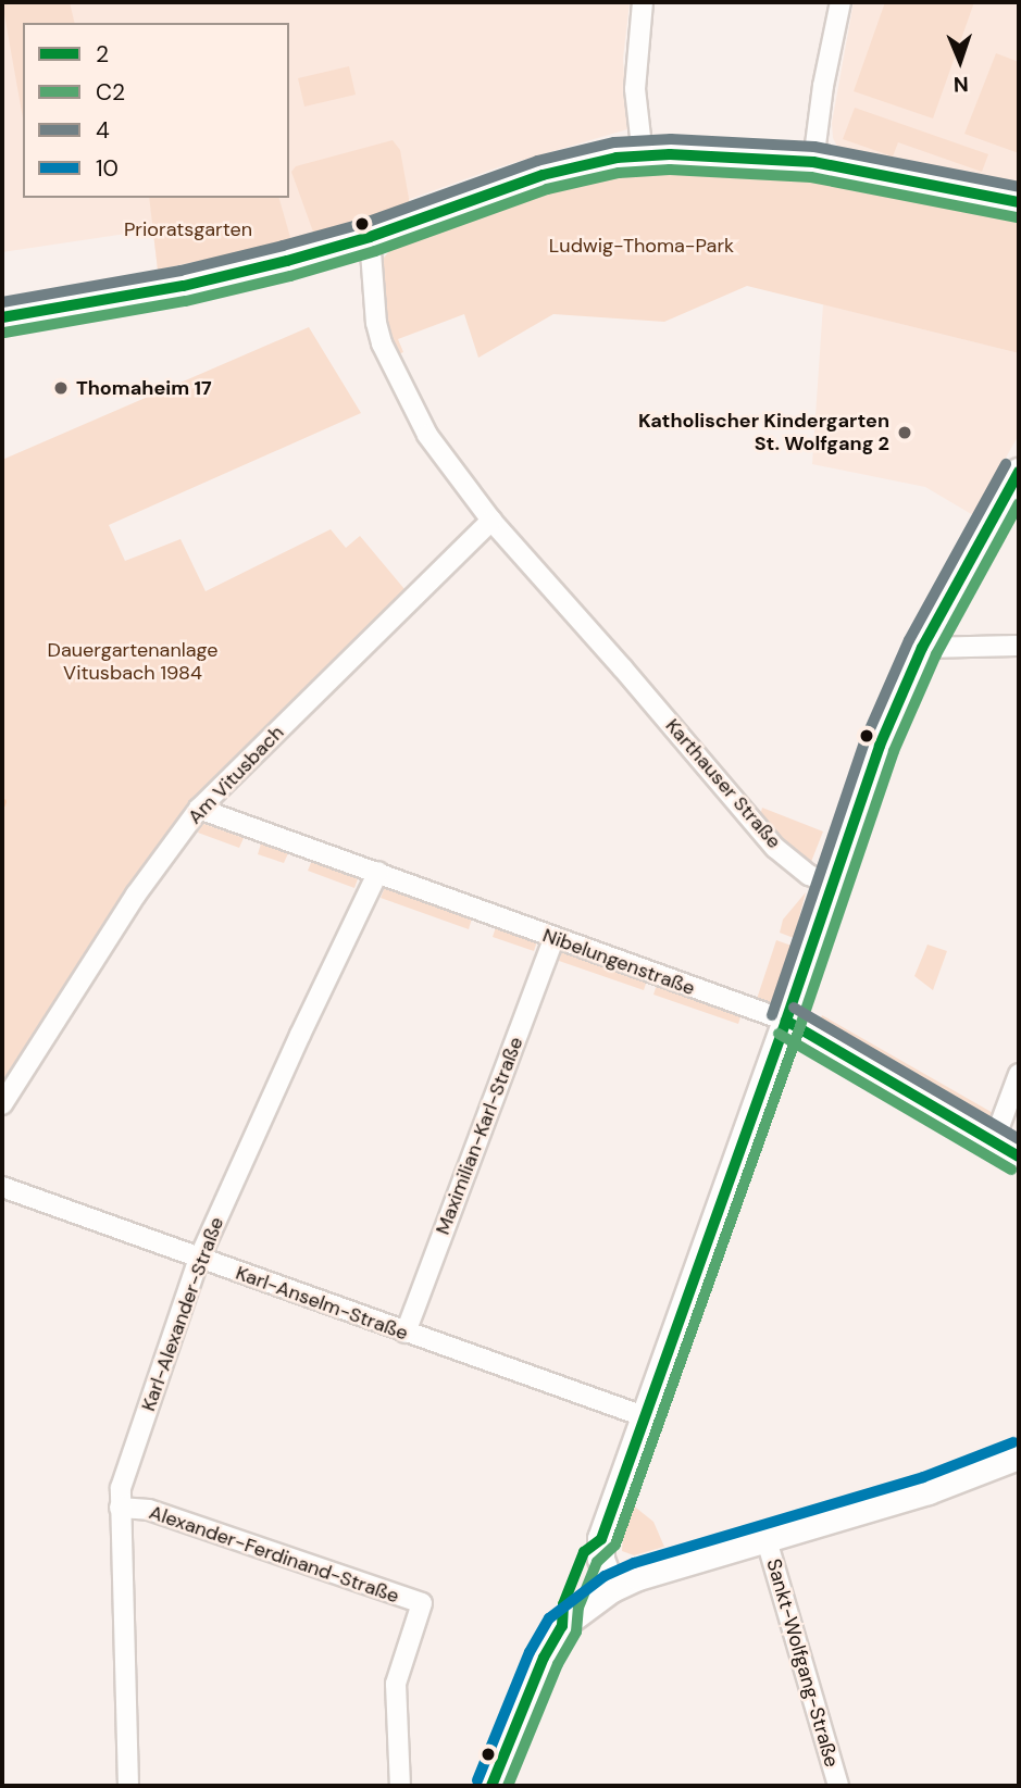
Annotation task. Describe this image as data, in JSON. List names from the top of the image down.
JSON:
{
  "streets": {
    "street": [
      "Am Vitusbach",
      "Karthauser Straße",
      "Nibelungenstraße",
      "Maximilian-Karl-Straße",
      "Karl-Anselm-Straße",
      "Karl-Alexander-Straße",
      "Alexander-Ferdinand-Straße",
      "Sankt-Wolfgang-Straße"
    ]
  },
  "crossings": [
    ["Am Vitusbach", "Karthauser Straße"],
    ["Am Vitusbach", "Nibelungenstraße"],
    ["Nibelungenstraße", "Maximilian-Karl-Straße"],
    ["Nibelungenstraße", "Karl-Alexander-Straße"],
    ["Maximilian-Karl-Straße", "Karl-Anselm-Straße"],
    ["Karl-Anselm-Straße", "Karl-Alexander-Straße"],
    ["Karl-Alexander-Straße", "Alexander-Ferdinand-Straße"]
  ],
  "parks": ["Prioratsgarten", "Ludwig-Thoma-Park", "Dauergartenanlage Vitusbach 1984"],
  "places": ["Thomaheim 17", "Katholischer Kindergarten St. Wolfgang 2"],
  "lines": [
    "transit line 4",
    "transit line 2",
    "transit line C2",
    "transit line 10"
  ],
  "legend": [
    "2",
    "C2",
    "4",
    "10"
  ],
  "north": "bottom"
}
